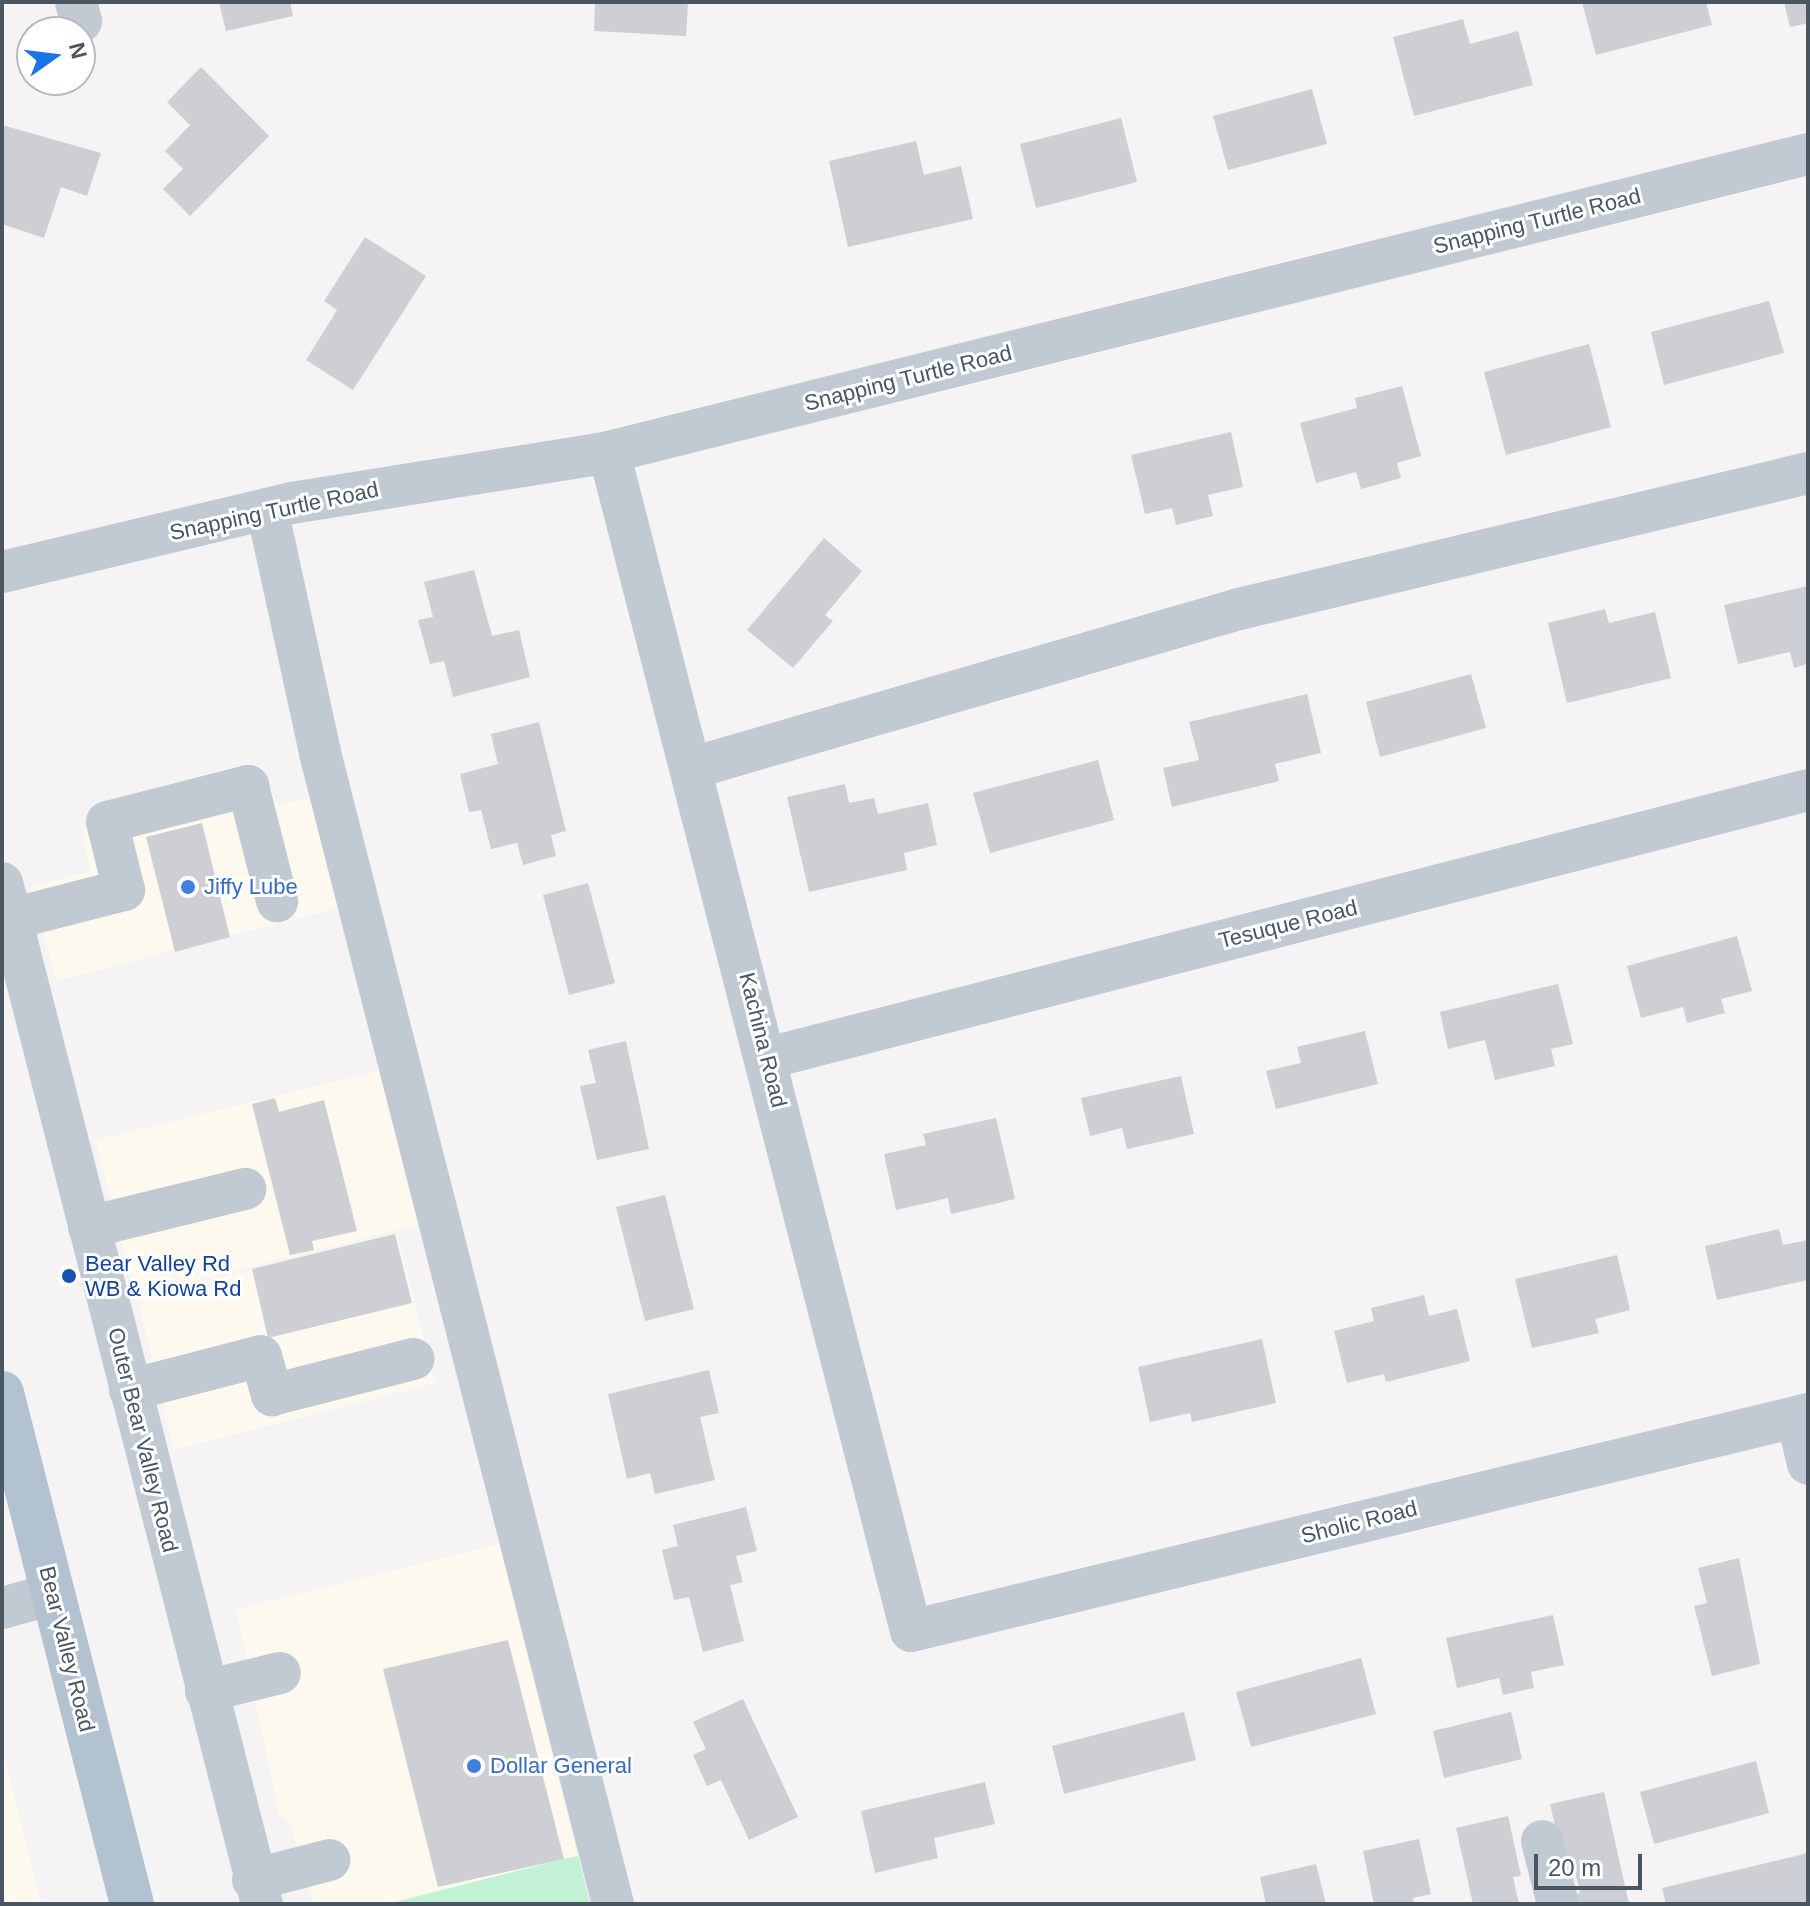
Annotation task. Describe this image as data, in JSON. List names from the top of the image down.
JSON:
{
  "streets": {
    "main road": ["Bear Valley Road"],
    "street": [
      "Snapping Turtle Road",
      "Tesuque Road",
      "Kachina Road",
      "Outer Bear Valley Road",
      "Sholic Road"
    ]
  },
  "crossings": [
    ["Snapping Turtle Road", "Kachina Road"],
    ["Tesuque Road", "Kachina Road"],
    ["Kachina Road", "Sholic Road"]
  ],
  "places": ["Jiffy Lube", "Bear Valley Rd WB & Kiowa Rd", "Dollar General"],
  "scale_bar": "20 m",
  "north": "right"
}
